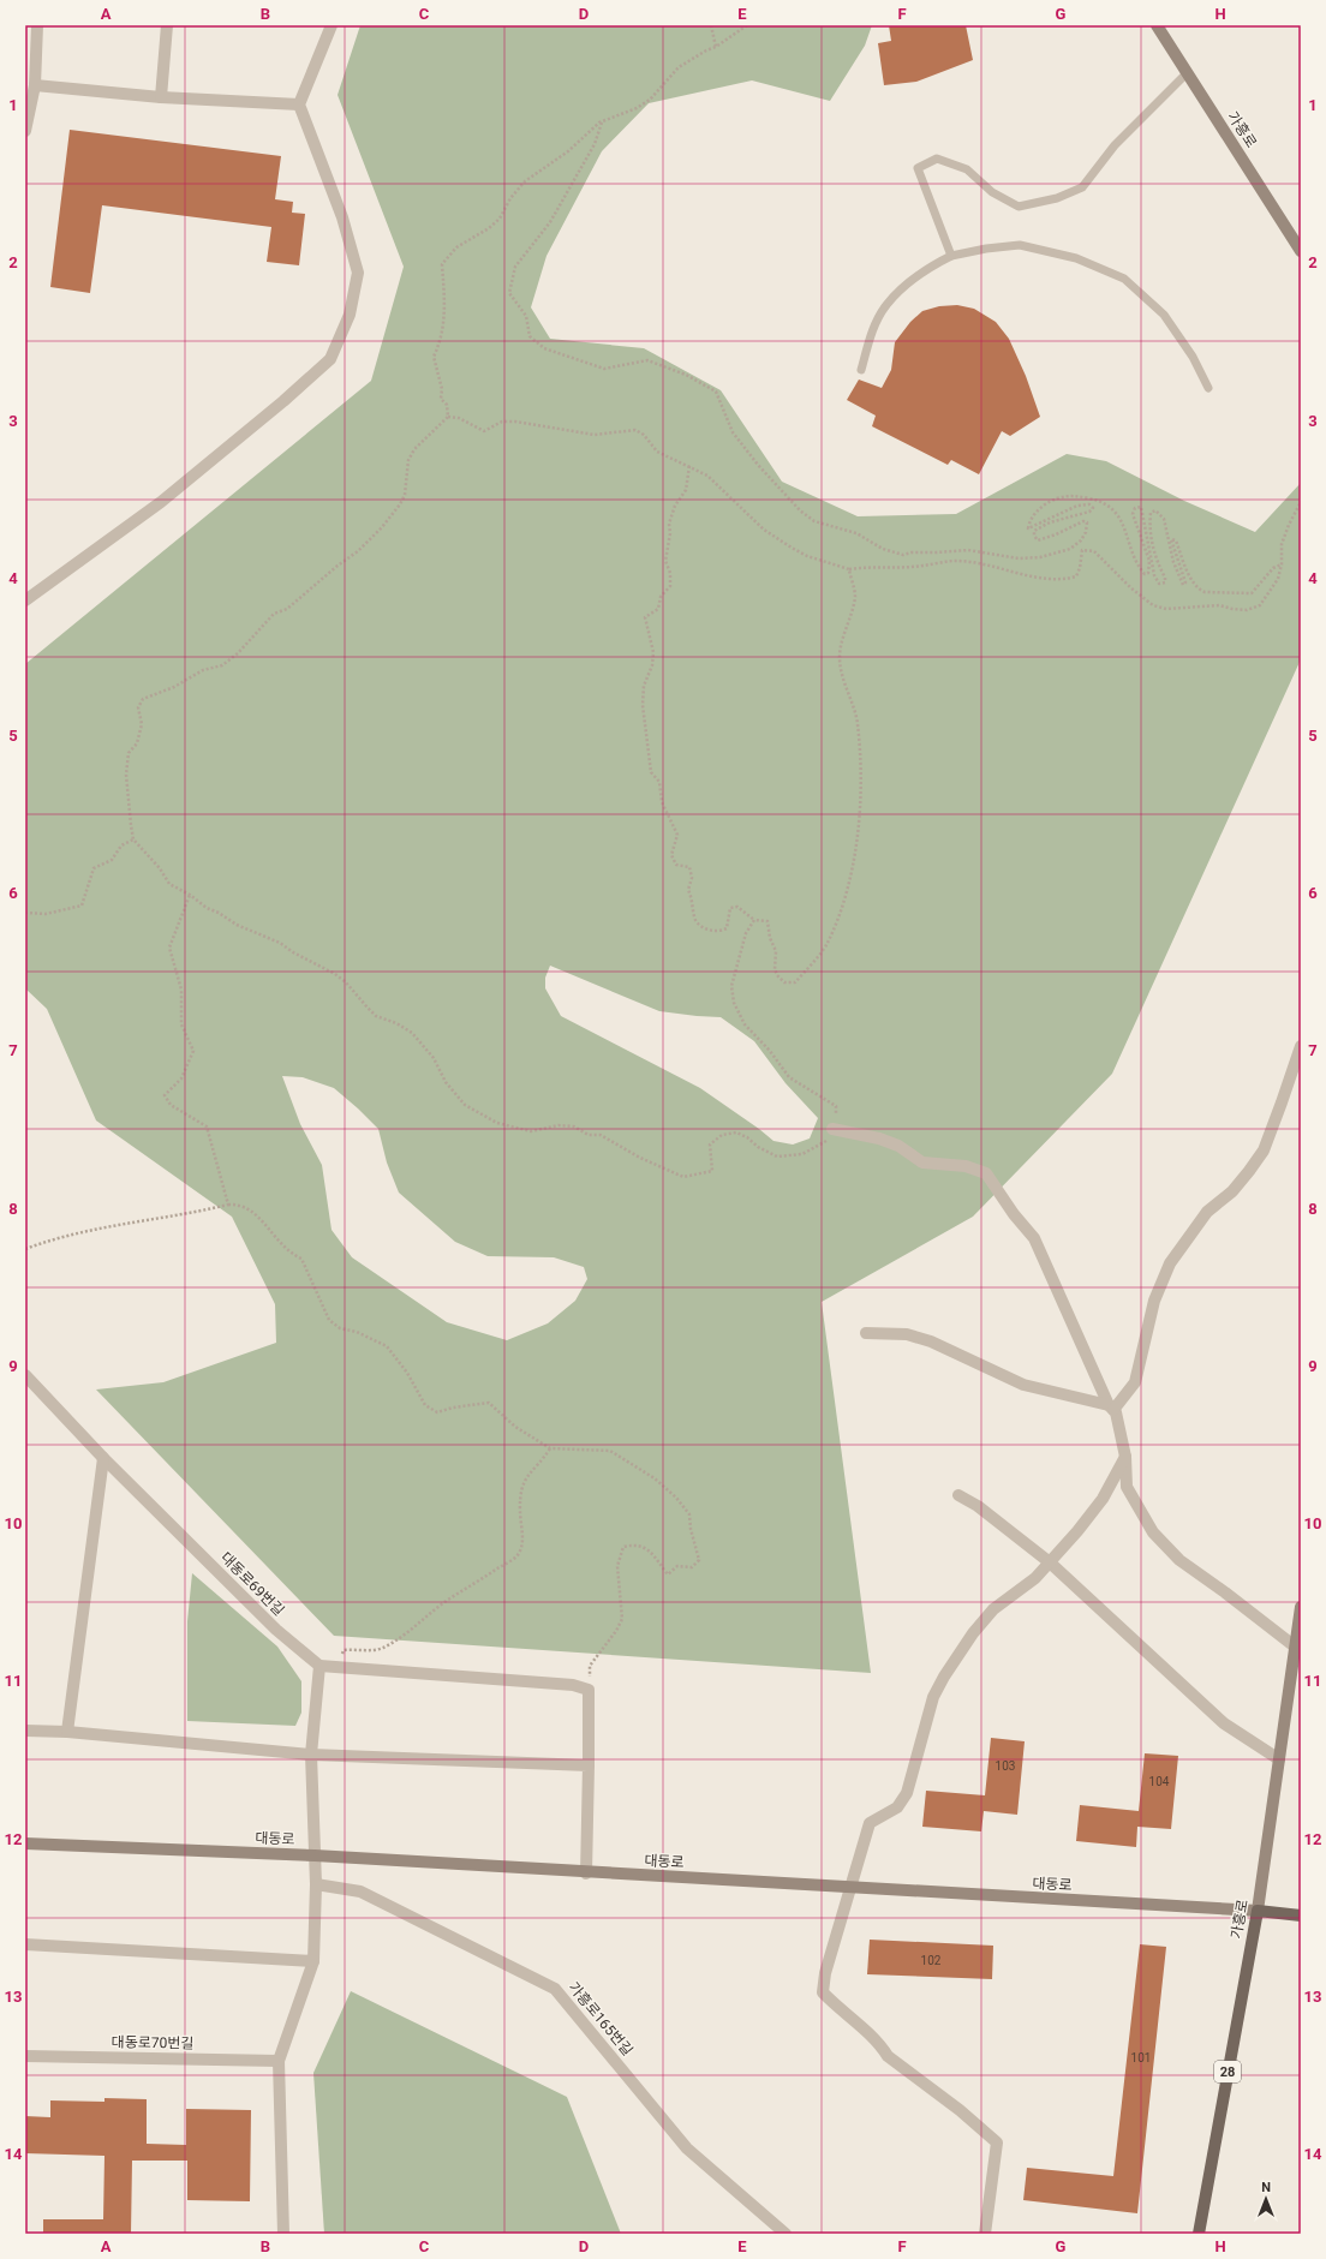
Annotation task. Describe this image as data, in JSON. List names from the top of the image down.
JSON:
{
  "streets": {
    "main road": ["가흥로", "대동로", "28"],
    "street": ["대동로69번길", "가흥로165번길", "대동로70번길"]
  },
  "crossings": [
    ["가흥로", "대동로"]
  ],
  "house_numbers": [
    "103",
    "104",
    "102",
    "101"
  ],
  "north": "top",
  "grid": {
    "columns": [
      "A",
      "B",
      "C",
      "D",
      "E",
      "F",
      "G",
      "H"
    ],
    "rows": [
      "1",
      "2",
      "3",
      "4",
      "5",
      "6",
      "7",
      "8",
      "9",
      "10",
      "11",
      "12",
      "13",
      "14"
    ]
  }
}
